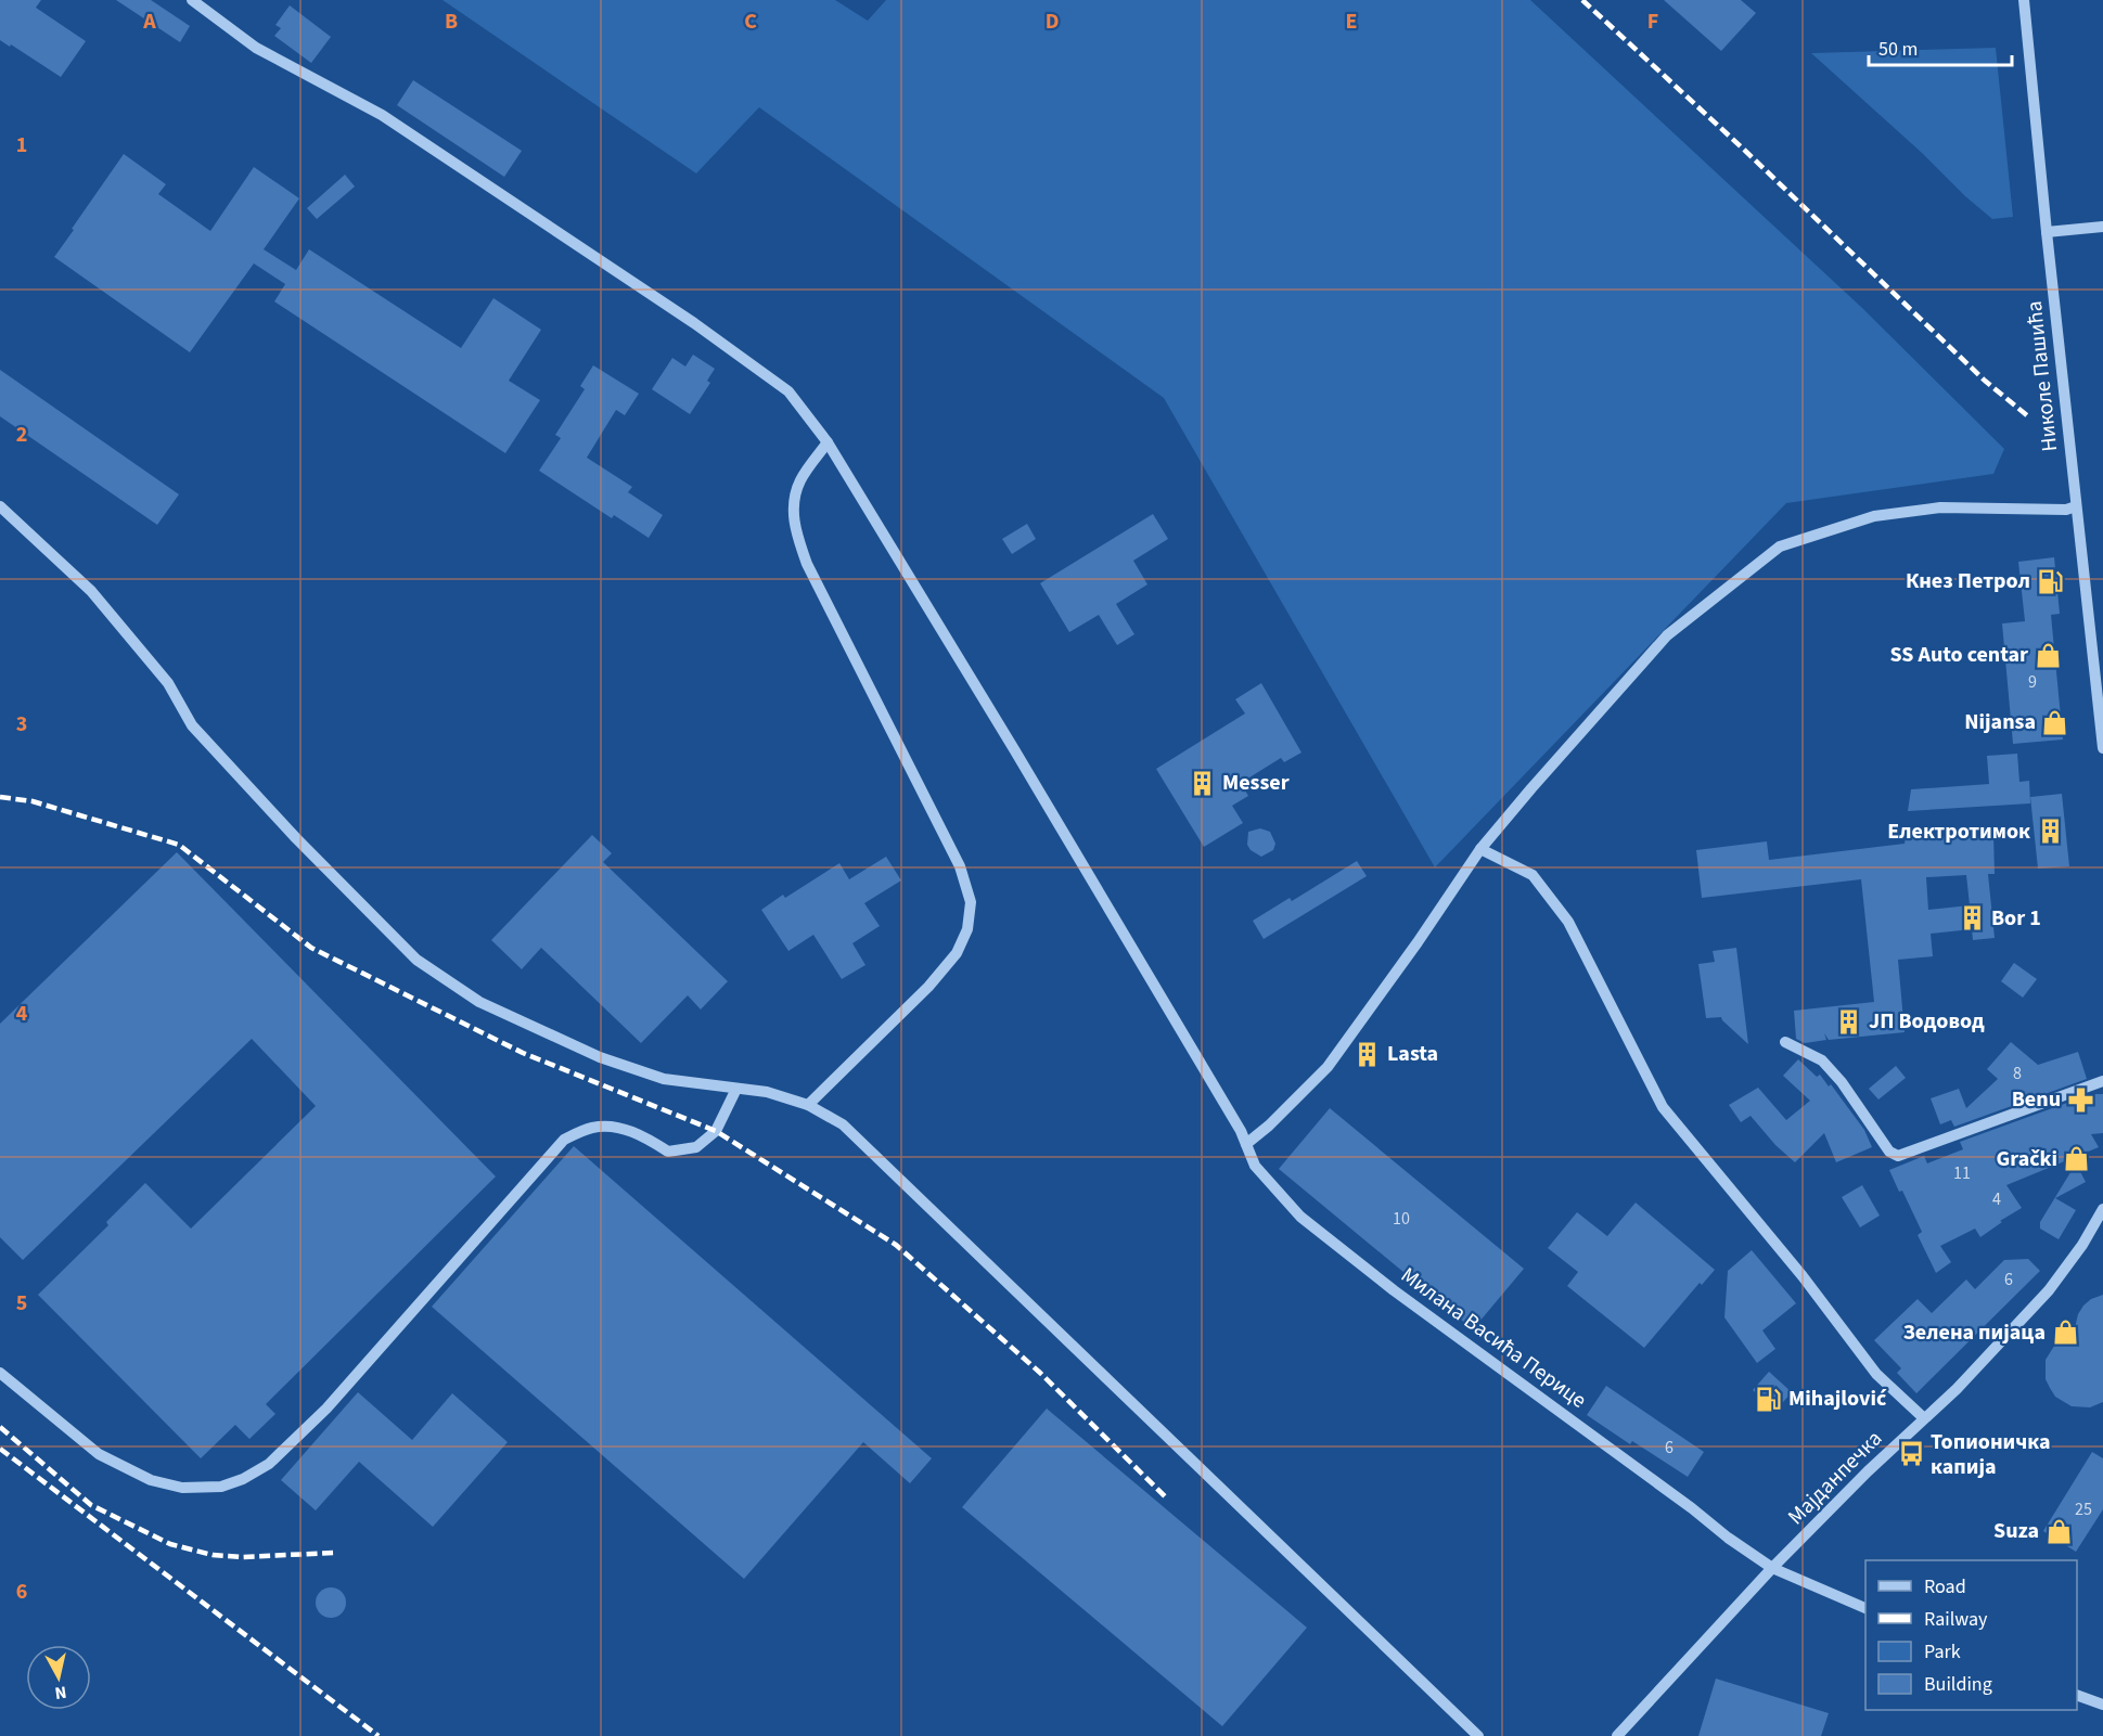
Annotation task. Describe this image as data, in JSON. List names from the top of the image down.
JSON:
{
  "streets": {
    "street": ["Николе Пашића", "Милана Васића Перице", "Мајданпечка"]
  },
  "crossings": [
    ["Милана Васића Перице", "Мајданпечка"]
  ],
  "places": {
    "fuel station": ["Кнез Петрол", "Mihajlović"],
    "shop": [
      "SS Auto centar",
      "Nijansa",
      "Grački",
      "Зелена пијаца",
      "Suza"
    ],
    "building": [
      "Messer",
      "Електротимок",
      "Bor 1",
      "ЈП Водовод",
      "Lasta"
    ],
    "pharmacy": ["Benu"],
    "bus stop": ["Топионичка капија"]
  },
  "house_numbers": [
    "9",
    "8",
    "11",
    "4",
    "10",
    "6",
    "6",
    "25"
  ],
  "legend": [
    "Road",
    "Railway",
    "Park",
    "Building"
  ],
  "scale_bar": "50 m",
  "north": "bottom",
  "grid": {
    "columns": [
      "A",
      "B",
      "C",
      "D",
      "E",
      "F"
    ],
    "rows": [
      "1",
      "2",
      "3",
      "4",
      "5",
      "6"
    ]
  }
}
